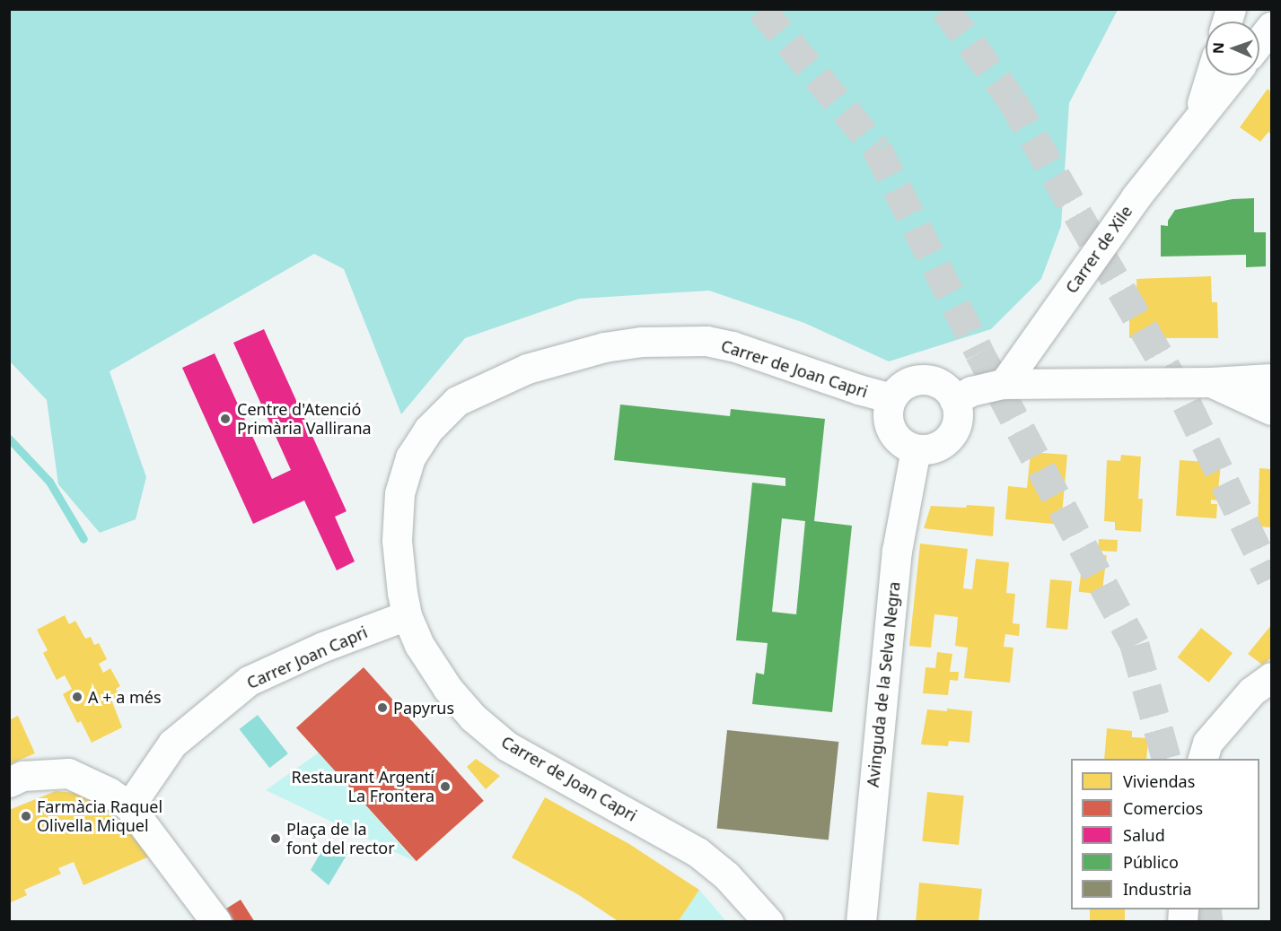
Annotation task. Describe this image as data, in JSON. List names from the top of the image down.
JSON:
{
  "streets": {
    "street": [
      "Carrer de Xile",
      "Carrer de Joan Capri",
      "Carrer Joan Capri",
      "Avinguda de la Selva Negra"
    ]
  },
  "crossings": [
    ["Carrer de Joan Capri", "Carrer Joan Capri"],
    ["Carrer de Joan Capri", "Avinguda de la Selva Negra"]
  ],
  "places": [
    "Centre d'Atenció Primària Vallirana",
    "A + a més",
    "Papyrus",
    "Restaurant Argentí La Frontera",
    "Farmàcia Raquel Olivella Miquel",
    "Plaça de la font del rector"
  ],
  "legend": [
    "Viviendas",
    "Comercios",
    "Salud",
    "Público",
    "Industria"
  ],
  "north": "left"
}
